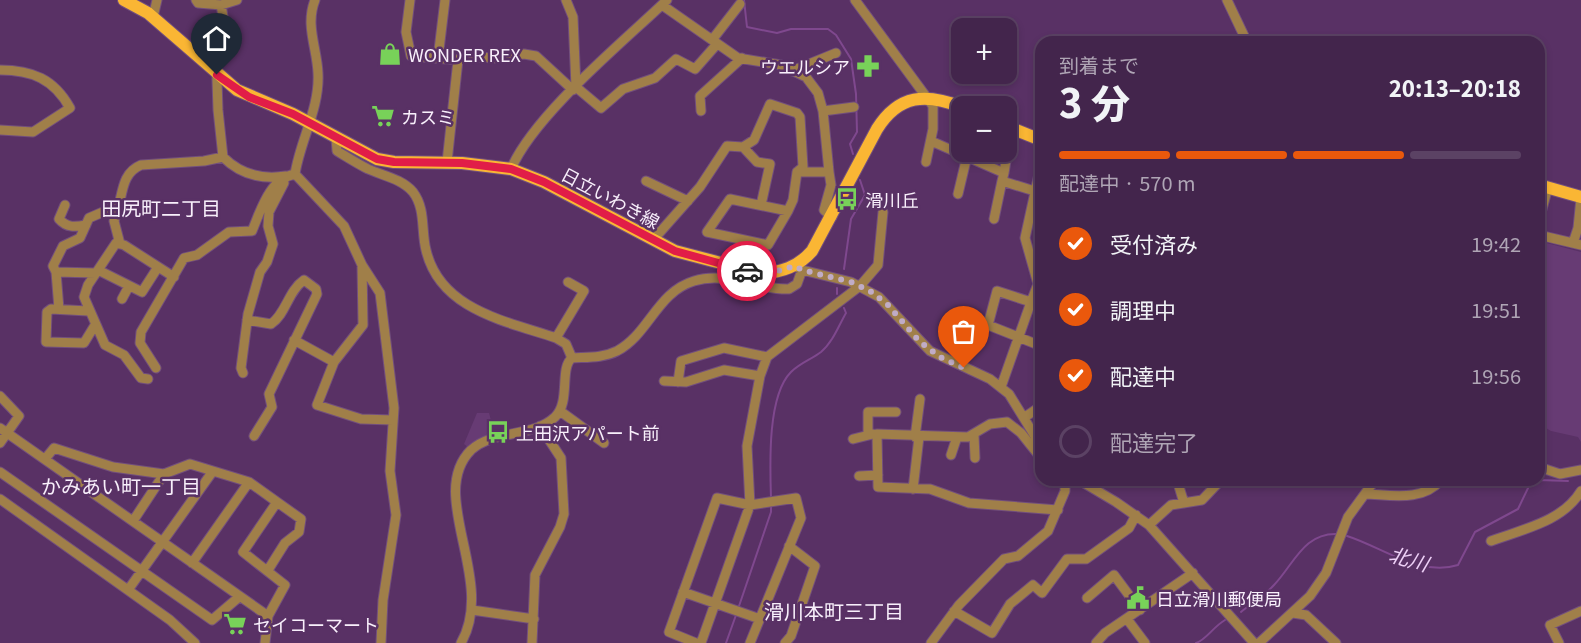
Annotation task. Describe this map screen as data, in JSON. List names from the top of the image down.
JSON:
{
  "streets": {
    "main road": ["日立いわき線"]
  },
  "districts": ["田尻町二丁目", "かみあい町一丁目", "滑川本町三丁目"],
  "water": ["北川"],
  "places": {
    "shop": ["WONDER REX"],
    "pharmacy": ["ウエルシア"],
    "supermarket": ["カスミ", "セイコーマート"],
    "bus stop": ["滑川丘", "上田沢アパート前"],
    "public building": ["日立滑川郵便局"]
  },
  "page": {
    "map_buttons": ["+", "−"],
    "heading": ["3 分", "到着まで", "20:13–20:18"],
    "bar": "配達中 · 570 m",
    "list": [
      ["受付済み", "19:42"],
      ["調理中", "19:51"],
      ["配達中", "19:56"],
      "配達完了"
    ]
  }
}
